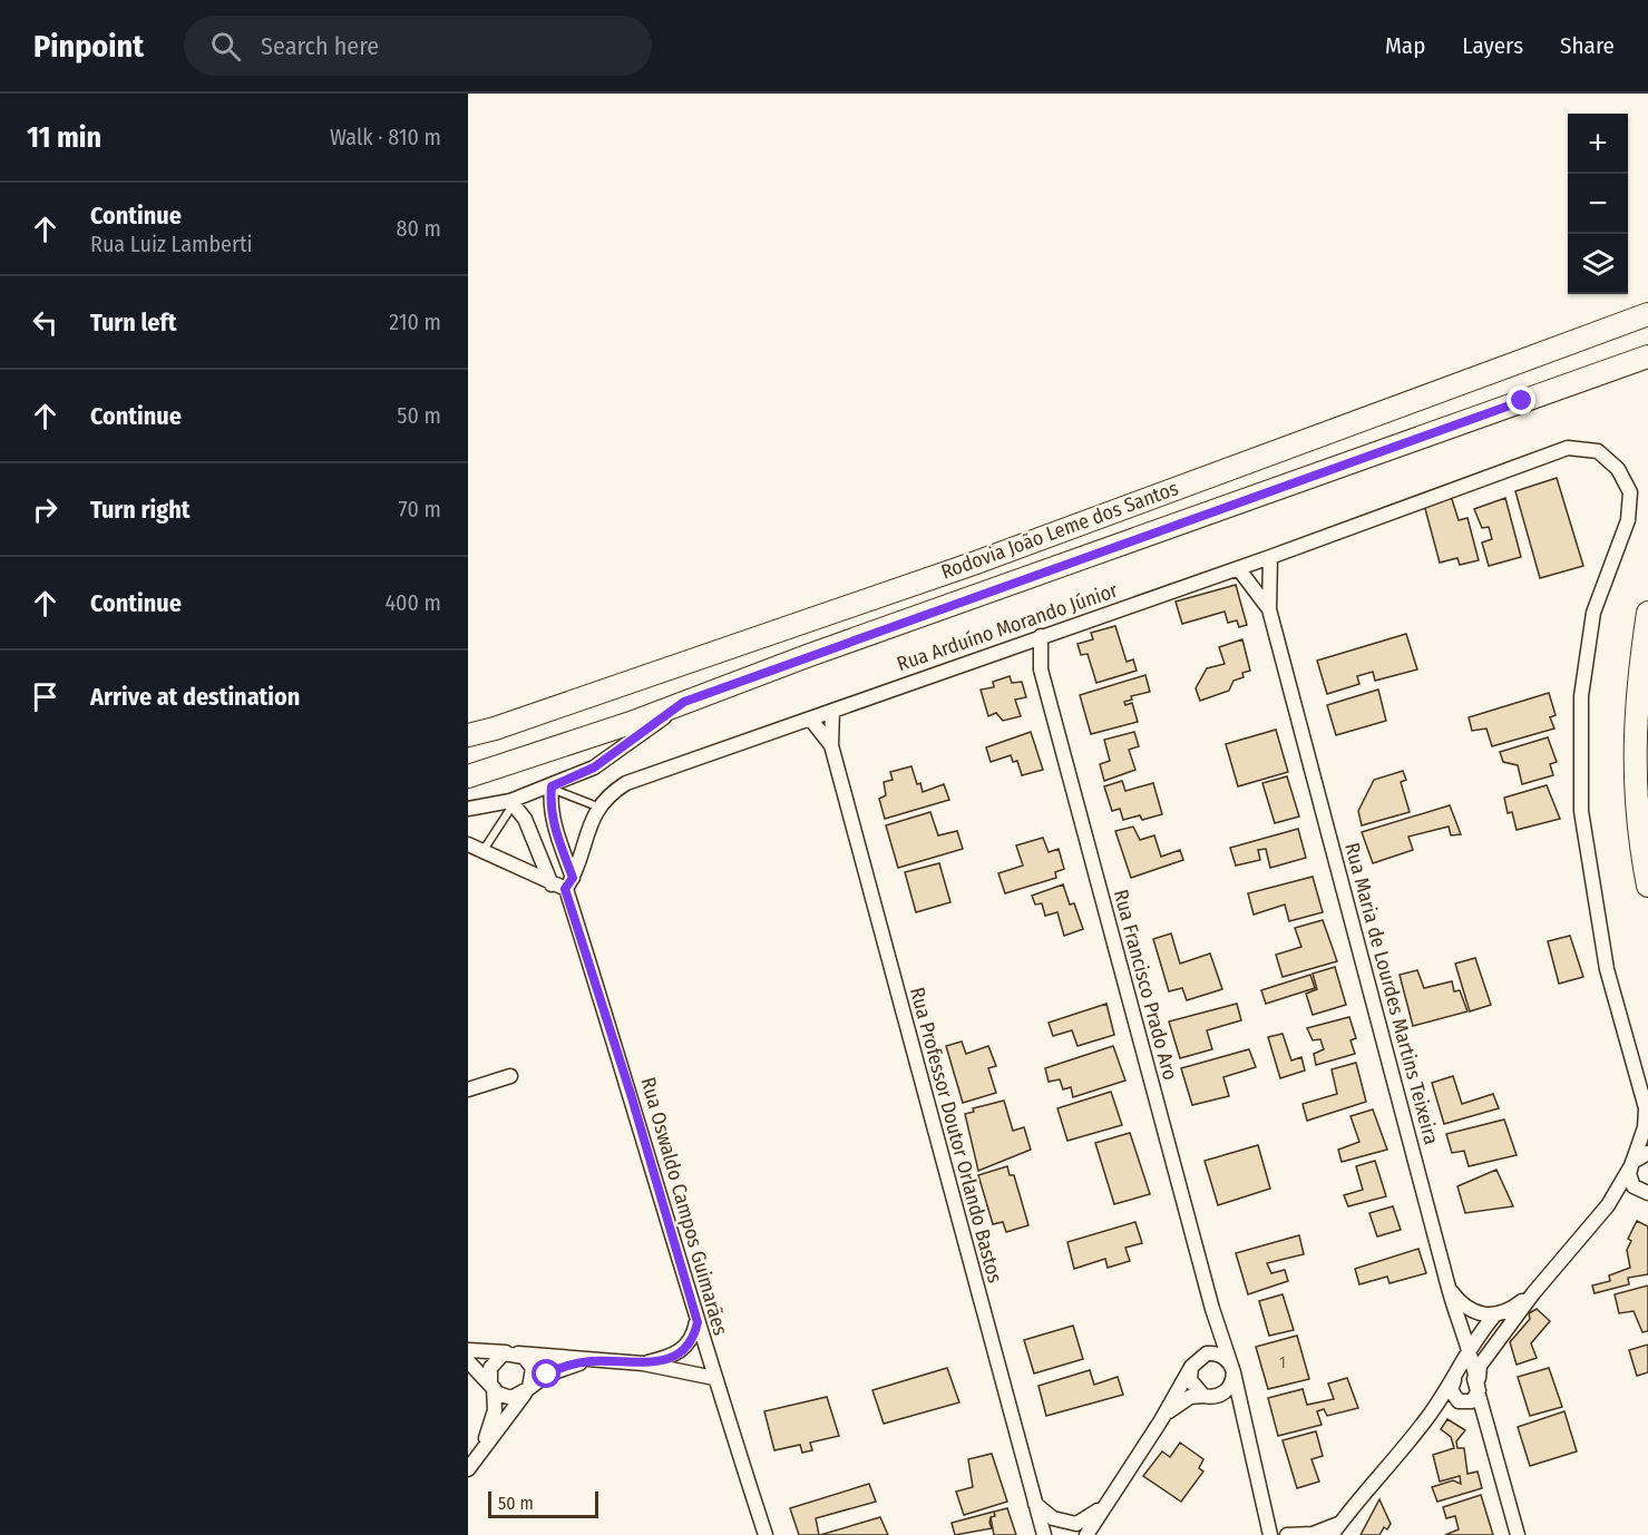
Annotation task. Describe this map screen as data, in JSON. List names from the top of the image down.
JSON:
{
  "streets": {
    "main road": ["Rodovia João Leme dos Santos"],
    "street": [
      "Rua Arduíno Morando Júnior",
      "Rua Francisco Prado Aro",
      "Rua Maria de Lourdes Martins Teixeira",
      "Rua Professor Doutor Orlando Bastos",
      "Rua Oswaldo Campos Guimarães"
    ]
  },
  "crossings": [
    ["Rua Arduíno Morando Júnior", "Rua Francisco Prado Aro"],
    ["Rua Arduíno Morando Júnior", "Rua Maria de Lourdes Martins Teixeira"],
    ["Rua Arduíno Morando Júnior", "Rua Professor Doutor Orlando Bastos"]
  ],
  "house_numbers": ["1"],
  "scale_bar": "50 m",
  "page": {
    "header": "Pinpoint",
    "search": "Search here",
    "nav": ["Map", "Layers", "Share"],
    "heading": ["11 min", "Walk · 810 m"],
    "map_buttons": ["+", "−"],
    "list": [
      ["Continue", "Rua Luiz Lamberti", "80 m"],
      ["Turn left", "210 m"],
      ["Continue", "50 m"],
      ["Turn right", "70 m"],
      ["Continue", "400 m"],
      "Arrive at destination"
    ],
    "scale": "50 m"
  }
}
